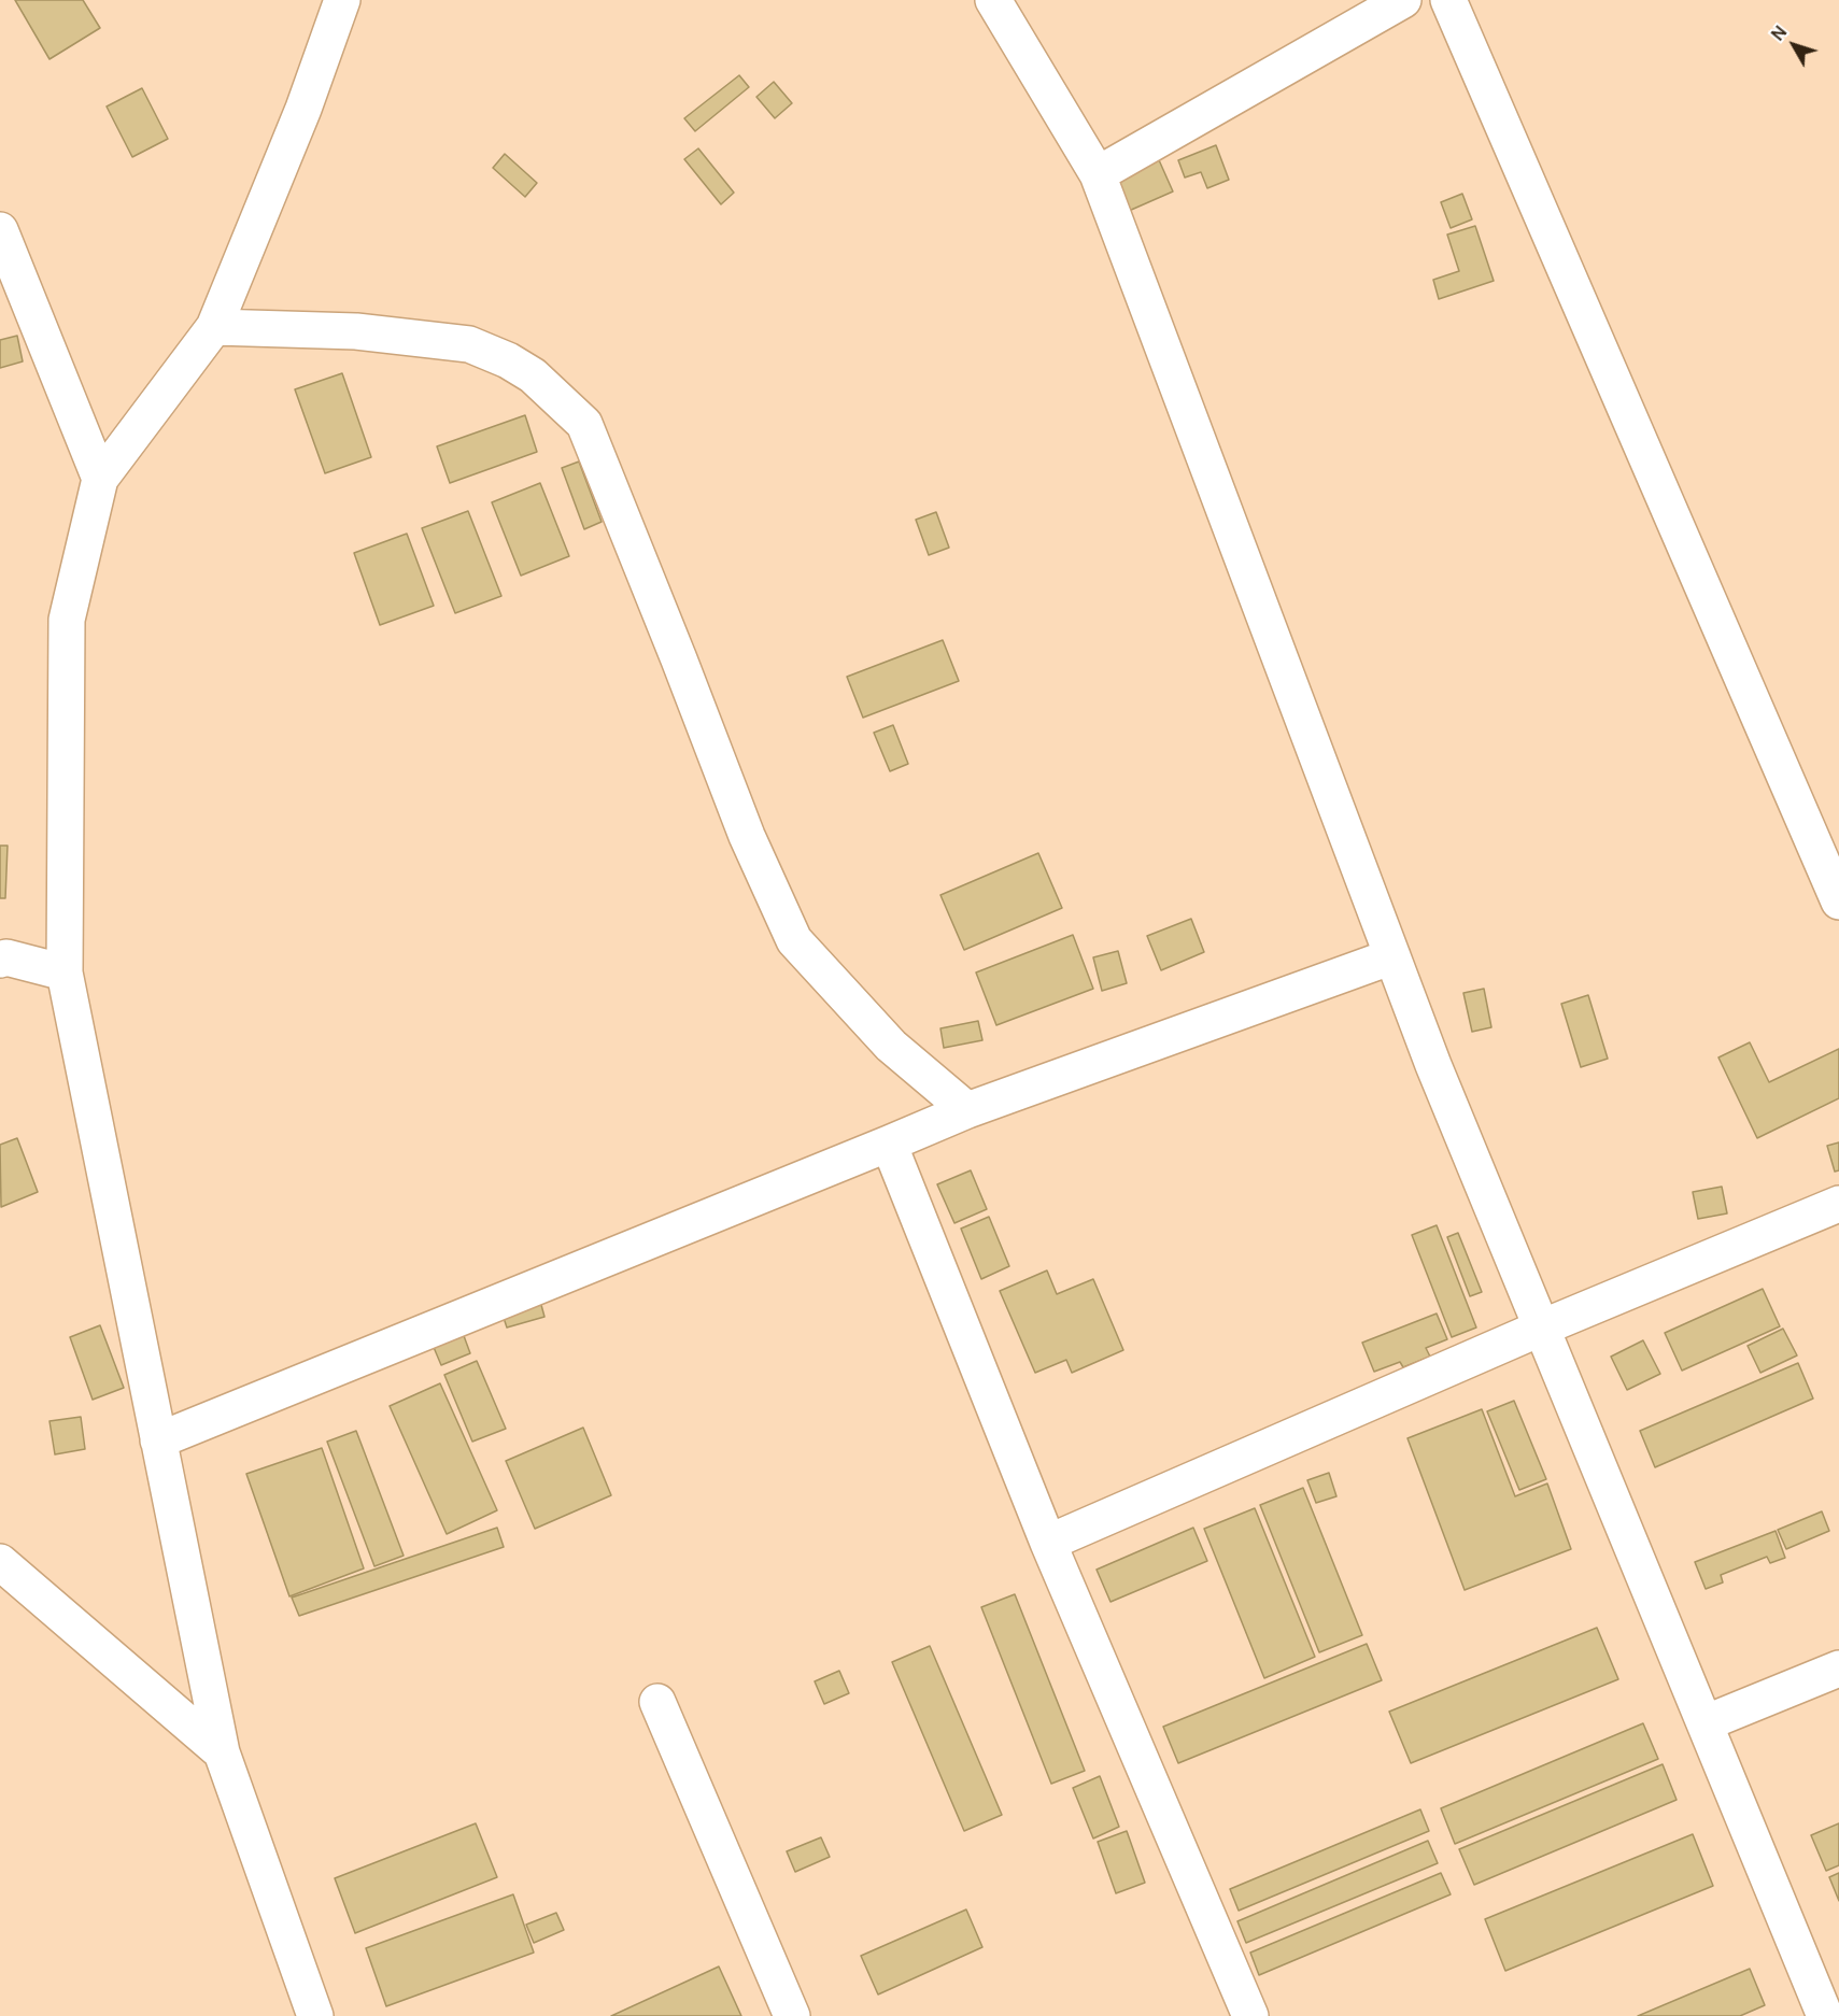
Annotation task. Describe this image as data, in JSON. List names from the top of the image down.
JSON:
{
  "north": "top left"
}
